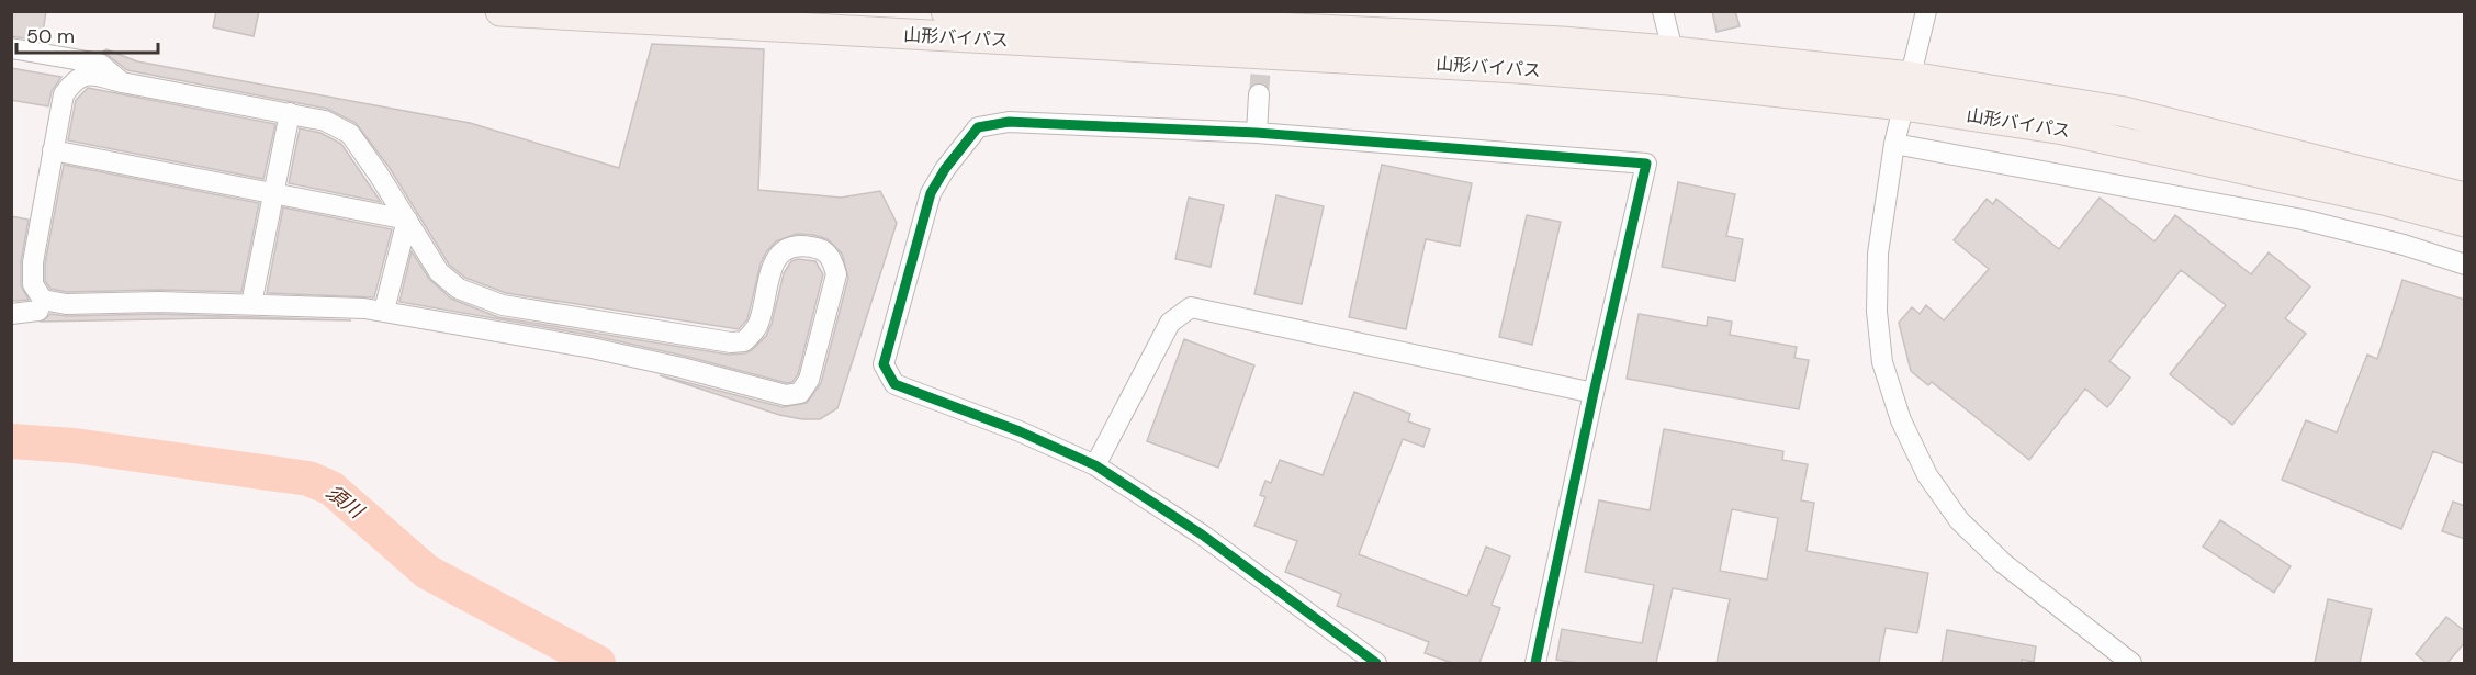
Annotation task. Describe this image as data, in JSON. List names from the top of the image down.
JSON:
{
  "streets": {
    "highway": ["山形バイパス"]
  },
  "water": ["須川"],
  "scale_bar": "50 m"
}
